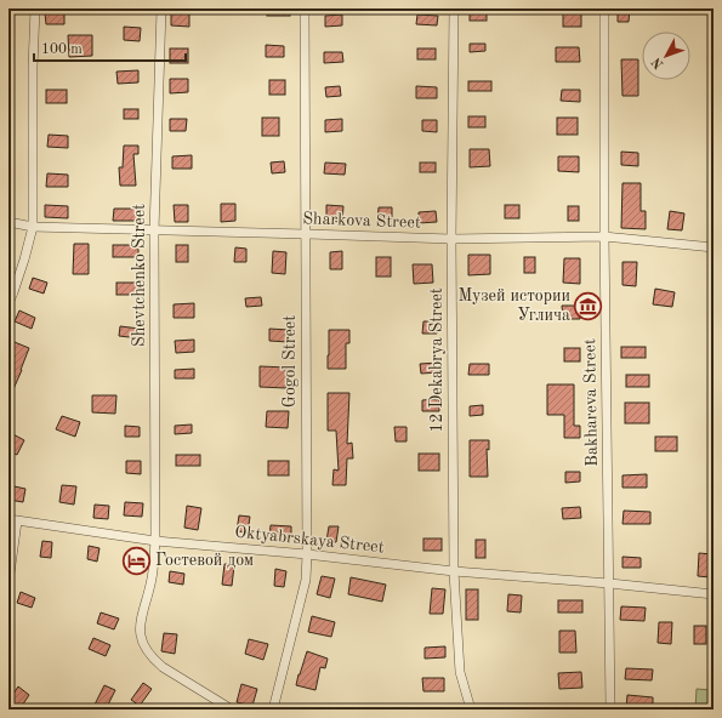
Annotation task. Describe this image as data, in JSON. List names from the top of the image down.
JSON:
{
  "streets": {
    "street": [
      "Sharkova Street",
      "Shevtchenko Street",
      "12 Dekabrya Street",
      "Gogol Street",
      "Bakhareva Street",
      "Oktyabrskaya Street"
    ]
  },
  "crossings": [
    ["Sharkova Street", "Shevtchenko Street"],
    ["Sharkova Street", "12 Dekabrya Street"],
    ["Sharkova Street", "Gogol Street"],
    ["Sharkova Street", "Bakhareva Street"],
    ["Shevtchenko Street", "Oktyabrskaya Street"],
    ["12 Dekabrya Street", "Oktyabrskaya Street"],
    ["Gogol Street", "Oktyabrskaya Street"],
    ["Bakhareva Street", "Oktyabrskaya Street"]
  ],
  "places": {
    "museum": ["Музей истории Углича"],
    "hotel": ["Гостевой дом"]
  },
  "scale_bar": "100 m",
  "north": "bottom left"
}
